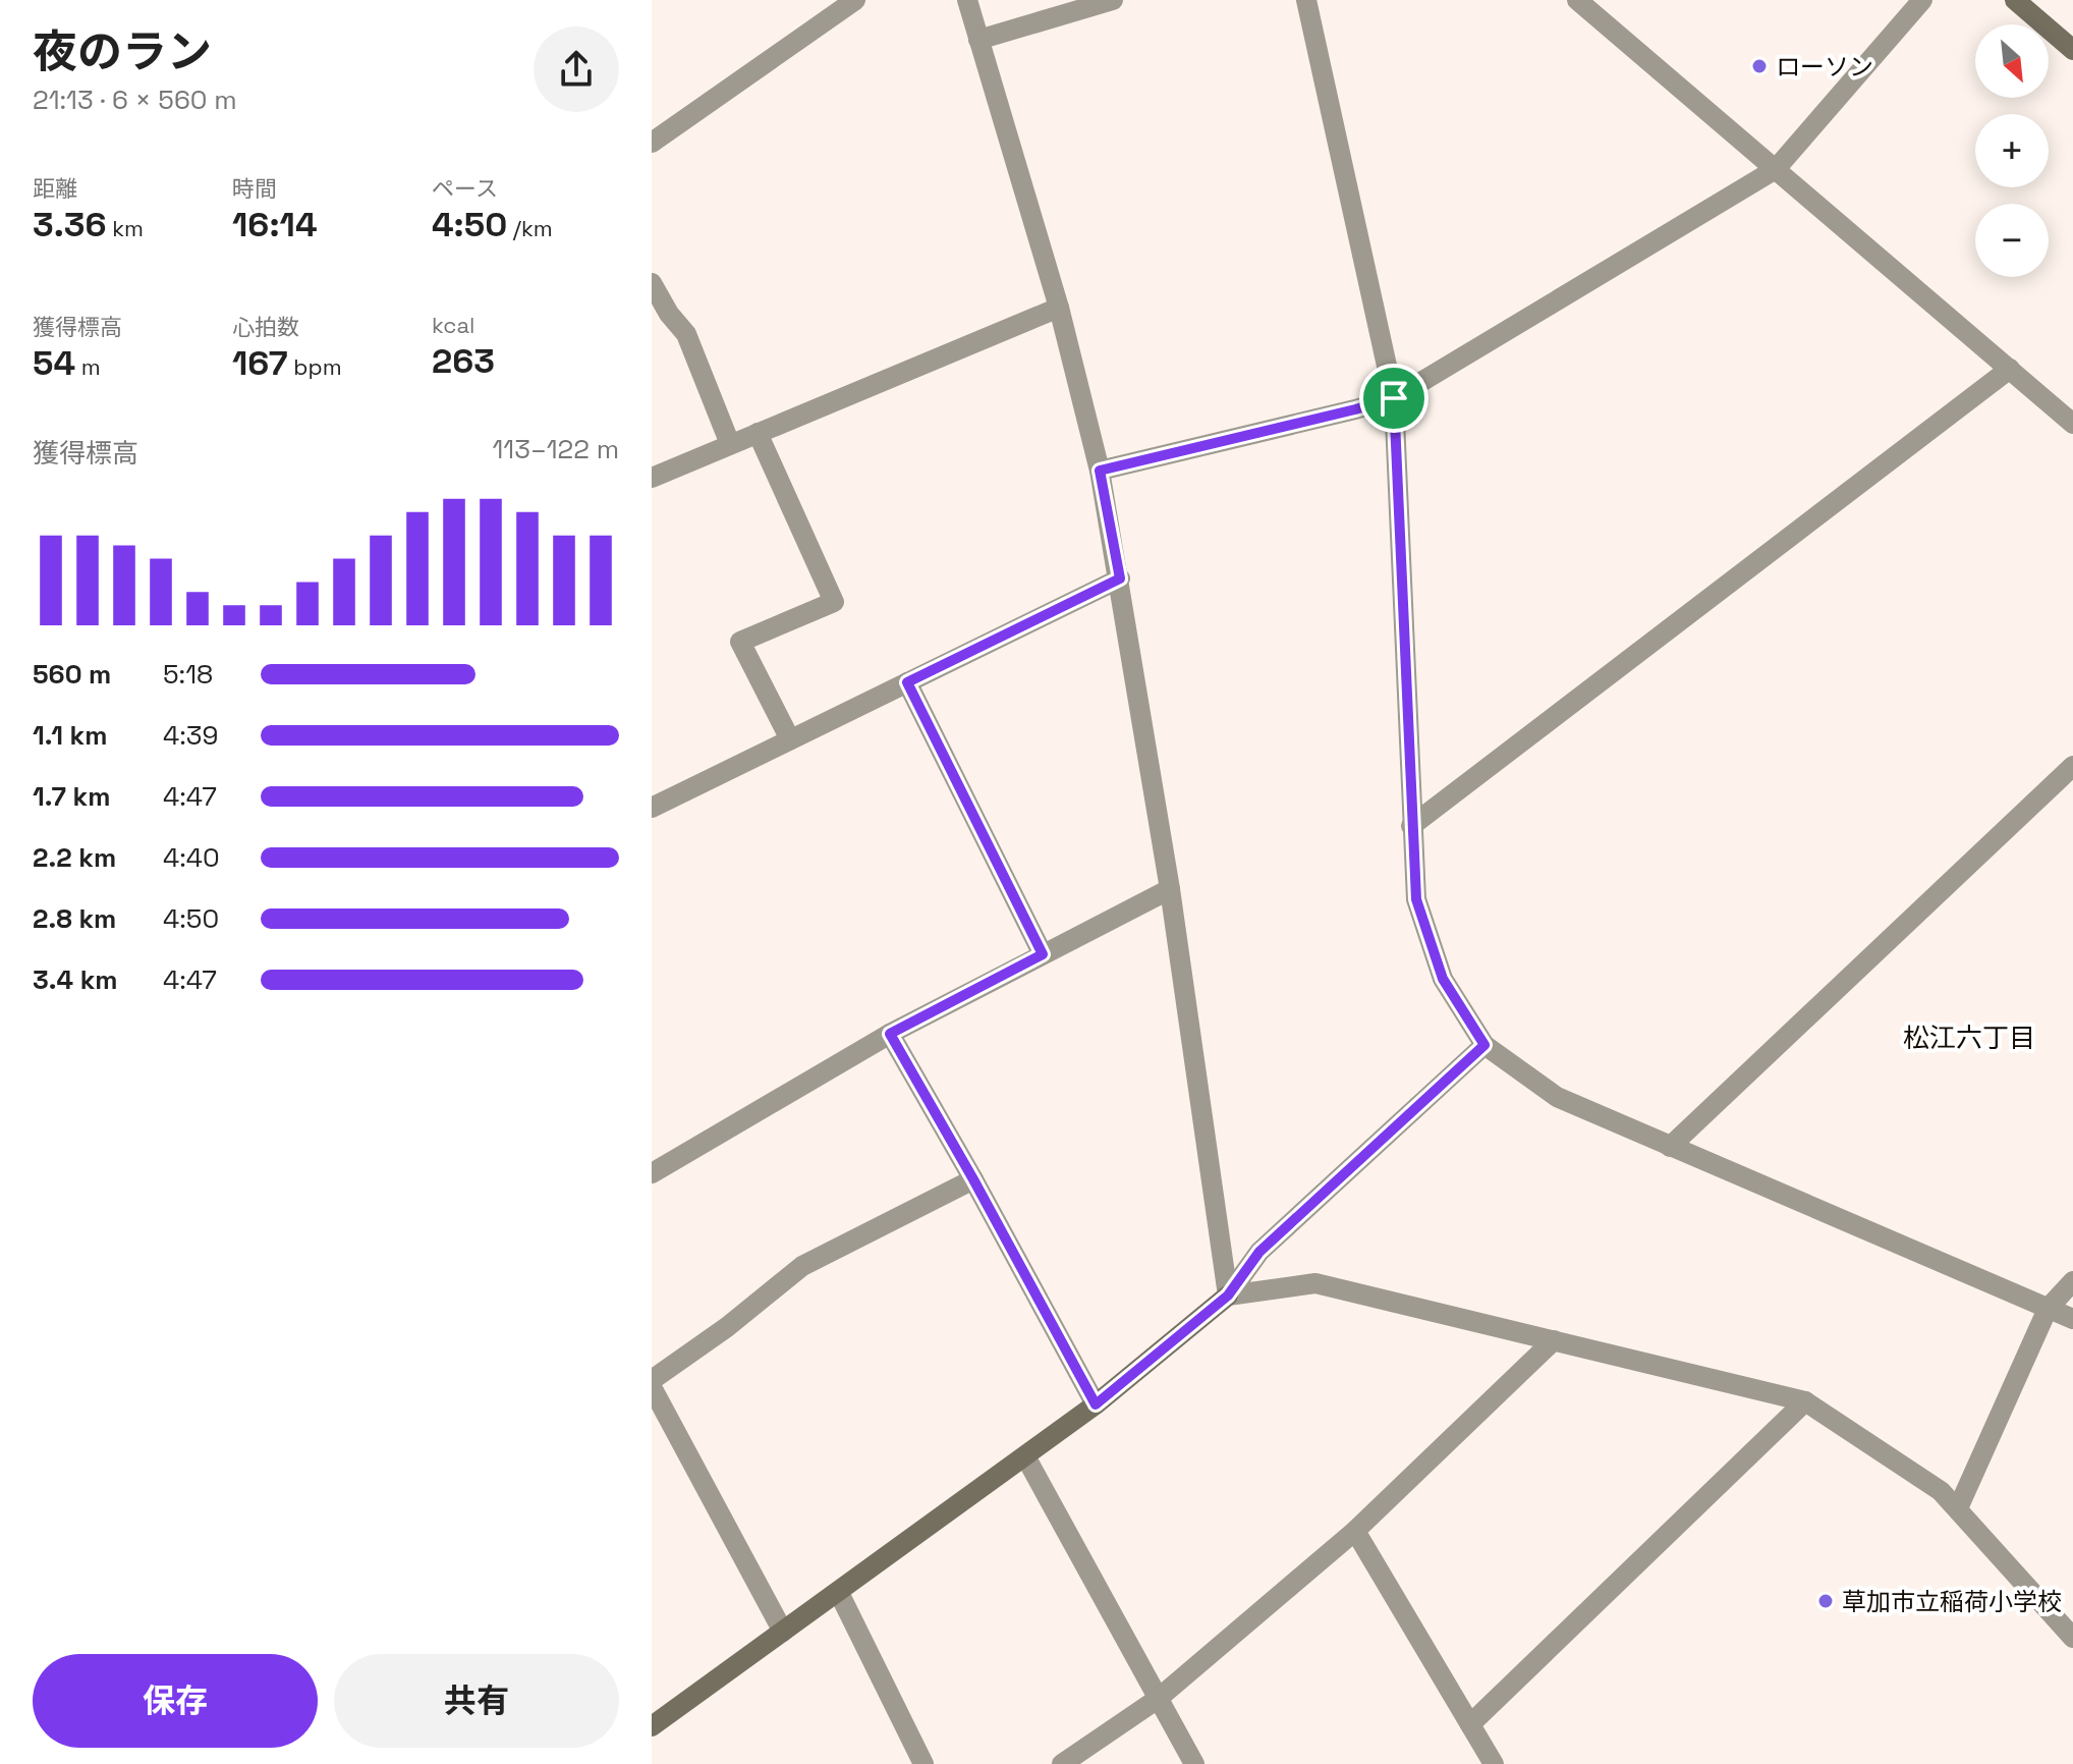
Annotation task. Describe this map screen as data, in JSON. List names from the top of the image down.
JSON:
{
  "districts": ["松江六丁目"],
  "places": ["ローソン", "草加市立稲荷小学校"],
  "north": "bottom right",
  "page": {
    "heading": ["夜のラン", "21:13 · 6 × 560 m"],
    "map_buttons": ["+", "−"],
    "stats": [
      ["距離", "3.36 km"],
      ["時間", "16:14"],
      ["ペース", "4:50 /km"],
      ["獲得標高", "54 m"],
      ["心拍数", "167 bpm"],
      ["kcal", "263"]
    ],
    "chart": ["獲得標高", "113–122 m"],
    "list": [
      {
        "name": "560 m",
        "note": "5:18"
      },
      {
        "name": "1.1 km",
        "note": "4:39"
      },
      {
        "name": "1.7 km",
        "note": "4:47"
      },
      {
        "name": "2.2 km",
        "note": "4:40"
      },
      {
        "name": "2.8 km",
        "note": "4:50"
      },
      {
        "name": "3.4 km",
        "note": "4:47"
      }
    ],
    "buttons": ["保存", "共有"]
  }
}
